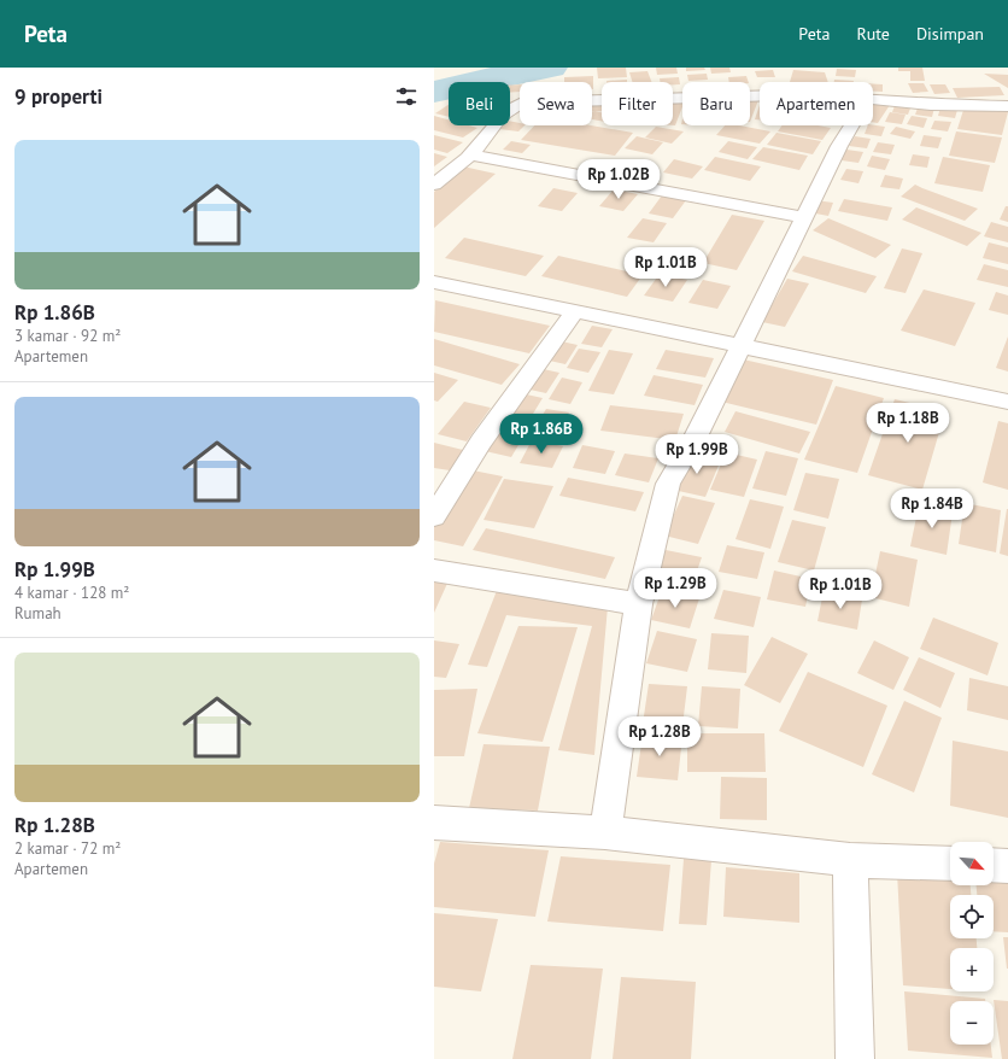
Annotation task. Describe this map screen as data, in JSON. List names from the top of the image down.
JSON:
{
  "north": "bottom right",
  "page": {
    "header": "Peta",
    "nav": ["Peta", "Rute", "Disimpan"],
    "heading": "9 properti",
    "chip": [
      "Beli",
      "Sewa",
      "Filter",
      "Baru",
      "Apartemen"
    ],
    "list": [
      {
        "name": "Rp 1.86B",
        "note": "3 kamar · 92 m² · Apartemen"
      },
      {
        "name": "Rp 1.99B",
        "note": "4 kamar · 128 m² · Rumah"
      },
      {
        "name": "Rp 1.28B",
        "note": "2 kamar · 72 m² · Apartemen"
      }
    ],
    "price": [
      "Rp 1.02B",
      "Rp 1.01B",
      "Rp 1.18B",
      "Rp 1.86B",
      "Rp 1.99B",
      "Rp 1.84B",
      "Rp 1.29B",
      "Rp 1.01B",
      "Rp 1.28B"
    ],
    "map_buttons": ["+", "−"]
  }
}
